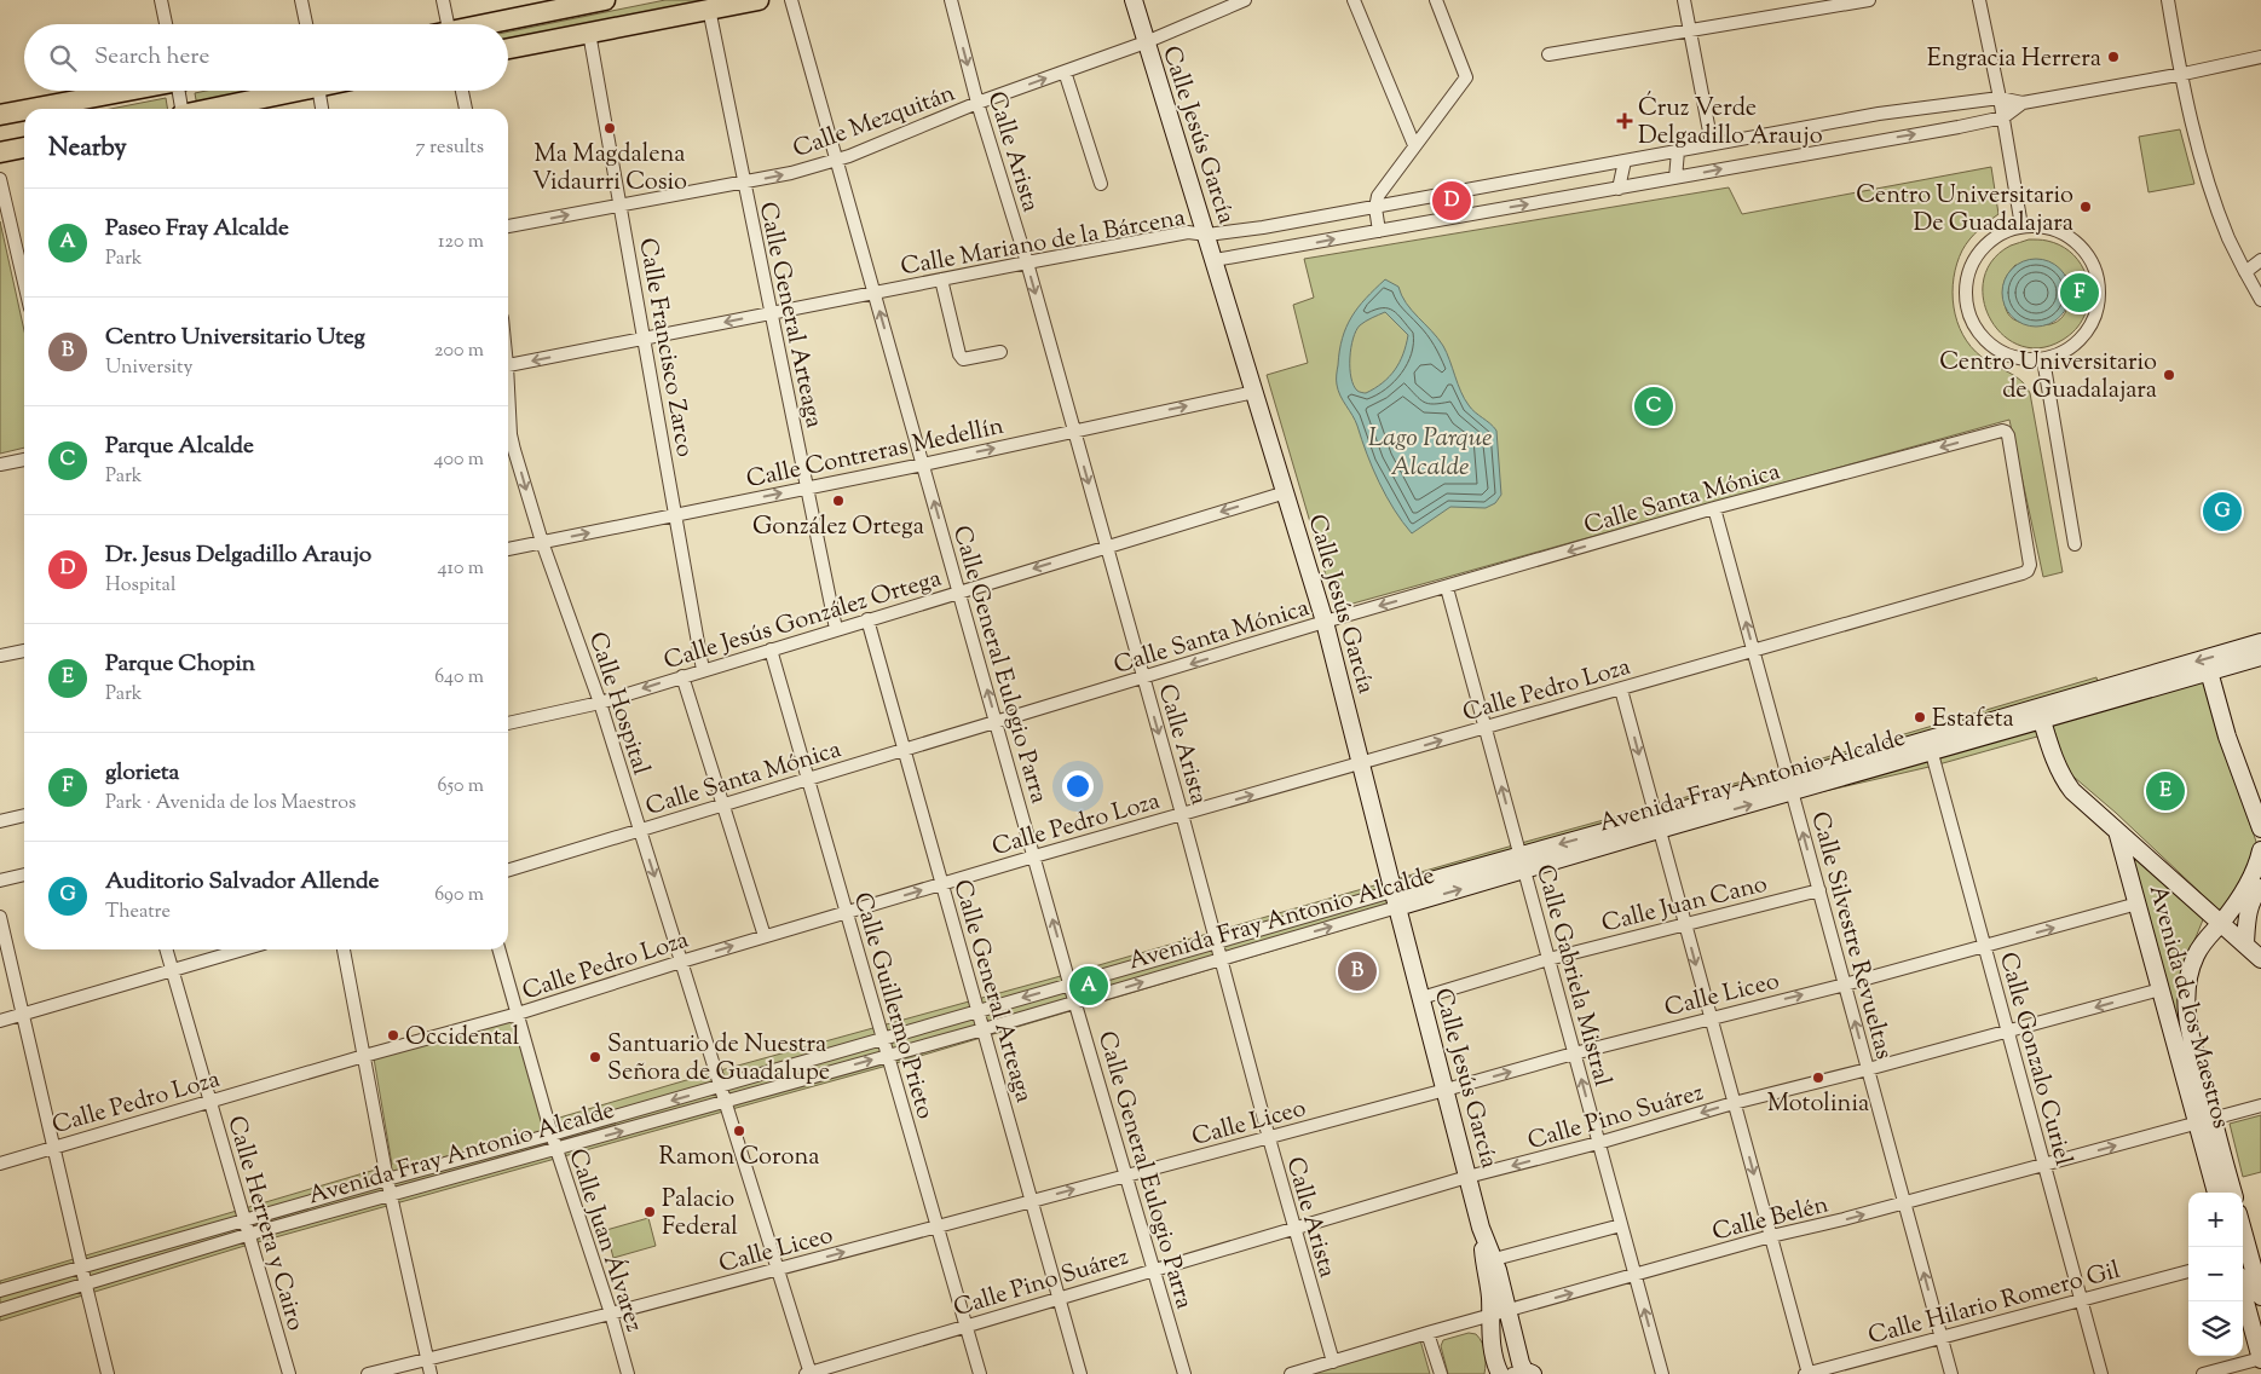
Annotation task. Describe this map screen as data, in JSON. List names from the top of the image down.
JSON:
{
  "streets": {
    "street": [
      "Calle Mezquitán",
      "Calle Jesús García",
      "Calle Arista",
      "Calle Mariano de la Bárcena",
      "Calle General Arteaga",
      "Calle Francisco Zarco",
      "Calle Contreras Medellín",
      "Calle Santa Mónica",
      "Calle Jesús González Ortega",
      "Calle General Eulogio Parra",
      "Calle Pedro Loza",
      "Calle Hospital",
      "Avenida Fray Antonio Alcalde",
      "Calle Juan Cano",
      "Calle Silvestre Revueltas",
      "Calle Gabriela Mistral",
      "Calle Liceo",
      "Calle Guillermo Prieto",
      "Avenida de los Maestros",
      "Calle Gonzalo Curiel",
      "Calle Pino Suárez",
      "Calle Belén",
      "Calle Herrera y Cairo",
      "Calle Juan Álvarez",
      "Calle Hilario Romero Gil"
    ]
  },
  "crossings": [
    ["Calle Mezquitán", "Calle Jesús García"],
    ["Calle Mezquitán", "Calle Arista"],
    ["Calle Mezquitán", "Calle General Arteaga"],
    ["Calle Mezquitán", "Calle Francisco Zarco"],
    ["Calle Mezquitán", "Calle General Eulogio Parra"],
    ["Calle Jesús García", "Calle Mariano de la Bárcena"],
    ["Calle Jesús García", "Calle Contreras Medellín"],
    ["Calle Jesús García", "Calle Santa Mónica"],
    ["Calle Jesús García", "Calle Jesús González Ortega"],
    ["Calle Jesús García", "Calle Pedro Loza"],
    ["Calle Jesús García", "Avenida Fray Antonio Alcalde"],
    ["Calle Jesús García", "Calle Juan Cano"],
    ["Calle Jesús García", "Calle Liceo"],
    ["Calle Jesús García", "Calle Pino Suárez"],
    ["Calle Jesús García", "Calle Belén"],
    ["Calle Arista", "Calle Mariano de la Bárcena"],
    ["Calle Arista", "Calle Contreras Medellín"],
    ["Calle Arista", "Calle Santa Mónica"],
    ["Calle Arista", "Calle Jesús González Ortega"],
    ["Calle Arista", "Calle Pedro Loza"],
    ["Calle Arista", "Avenida Fray Antonio Alcalde"],
    ["Calle Arista", "Calle Liceo"],
    ["Calle Arista", "Calle Pino Suárez"],
    ["Calle Arista", "Calle Belén"],
    ["Calle Mariano de la Bárcena", "Calle General Arteaga"],
    ["Calle Mariano de la Bárcena", "Calle Francisco Zarco"],
    ["Calle Mariano de la Bárcena", "Calle General Eulogio Parra"],
    ["Calle General Arteaga", "Calle Contreras Medellín"],
    ["Calle General Arteaga", "Calle Santa Mónica"],
    ["Calle General Arteaga", "Calle Jesús González Ortega"],
    ["Calle General Arteaga", "Calle Pedro Loza"],
    ["Calle General Arteaga", "Avenida Fray Antonio Alcalde"],
    ["Calle General Arteaga", "Calle Liceo"],
    ["Calle General Arteaga", "Calle Pino Suárez"],
    ["Calle Francisco Zarco", "Calle Contreras Medellín"],
    ["Calle Francisco Zarco", "Calle Jesús González Ortega"],
    ["Calle Contreras Medellín", "Calle General Eulogio Parra"],
    ["Calle Contreras Medellín", "Calle Hospital"],
    ["Calle Santa Mónica", "Calle General Eulogio Parra"],
    ["Calle Santa Mónica", "Calle Pedro Loza"],
    ["Calle Santa Mónica", "Calle Hospital"],
    ["Calle Santa Mónica", "Calle Silvestre Revueltas"],
    ["Calle Santa Mónica", "Calle Gabriela Mistral"],
    ["Calle Santa Mónica", "Calle Guillermo Prieto"],
    ["Calle Jesús González Ortega", "Calle General Eulogio Parra"],
    ["Calle Jesús González Ortega", "Calle Hospital"],
    ["Calle Jesús González Ortega", "Calle Guillermo Prieto"],
    ["Calle General Eulogio Parra", "Calle Pedro Loza"],
    ["Calle General Eulogio Parra", "Avenida Fray Antonio Alcalde"],
    ["Calle General Eulogio Parra", "Calle Liceo"],
    ["Calle General Eulogio Parra", "Calle Pino Suárez"],
    ["Calle Pedro Loza", "Calle Hospital"],
    ["Calle Pedro Loza", "Calle Silvestre Revueltas"],
    ["Calle Pedro Loza", "Calle Gabriela Mistral"],
    ["Calle Pedro Loza", "Calle Guillermo Prieto"],
    ["Calle Pedro Loza", "Calle Herrera y Cairo"],
    ["Calle Pedro Loza", "Calle Juan Álvarez"],
    ["Calle Hospital", "Avenida Fray Antonio Alcalde"],
    ["Calle Hospital", "Calle Liceo"],
    ["Calle Hospital", "Calle Pino Suárez"],
    ["Avenida Fray Antonio Alcalde", "Calle Silvestre Revueltas"],
    ["Avenida Fray Antonio Alcalde", "Calle Gabriela Mistral"],
    ["Avenida Fray Antonio Alcalde", "Calle Guillermo Prieto"],
    ["Avenida Fray Antonio Alcalde", "Calle Gonzalo Curiel"],
    ["Avenida Fray Antonio Alcalde", "Calle Herrera y Cairo"],
    ["Avenida Fray Antonio Alcalde", "Calle Juan Álvarez"],
    ["Calle Juan Cano", "Calle Silvestre Revueltas"],
    ["Calle Juan Cano", "Calle Gabriela Mistral"],
    ["Calle Silvestre Revueltas", "Calle Liceo"],
    ["Calle Silvestre Revueltas", "Calle Pino Suárez"],
    ["Calle Silvestre Revueltas", "Calle Belén"],
    ["Calle Silvestre Revueltas", "Calle Hilario Romero Gil"],
    ["Calle Gabriela Mistral", "Calle Liceo"],
    ["Calle Gabriela Mistral", "Calle Pino Suárez"],
    ["Calle Gabriela Mistral", "Calle Belén"],
    ["Calle Liceo", "Calle Guillermo Prieto"],
    ["Calle Liceo", "Avenida de los Maestros"],
    ["Calle Liceo", "Calle Gonzalo Curiel"],
    ["Calle Liceo", "Calle Juan Álvarez"],
    ["Calle Guillermo Prieto", "Calle Pino Suárez"],
    ["Avenida de los Maestros", "Calle Pino Suárez"],
    ["Avenida de los Maestros", "Calle Belén"],
    ["Calle Gonzalo Curiel", "Calle Pino Suárez"],
    ["Calle Gonzalo Curiel", "Calle Belén"],
    ["Calle Gonzalo Curiel", "Calle Hilario Romero Gil"]
  ],
  "one_way": [
    "Calle Mezquitán",
    "Calle Arista",
    "Calle Contreras Medellín",
    "Calle Santa Mónica",
    "Calle Jesús González Ortega",
    "Calle General Eulogio Parra",
    "Calle Silvestre Revueltas",
    "Calle Gabriela Mistral",
    "Calle Liceo"
  ],
  "water": ["Lago Parque Alcalde"],
  "places": {
    "other": [
      "Engracia Herrera",
      "Ma Magdalena Vidaurri Cosio",
      "Centro Universitario De Guadalajara",
      "Centro Universitario de Guadalajara",
      "González Ortega",
      "Estafeta",
      "Occidental",
      "Santuario de Nuestra Señora de Guadalupe",
      "Motolinia",
      "Ramon Corona",
      "Palacio Federal"
    ],
    "health": ["Ćruz Verde Delgadillo Araujo"]
  },
  "page": {
    "search": "Search here",
    "heading": ["Nearby", "7 results"],
    "pins": [
      "D",
      "F",
      "C",
      "G",
      "E",
      "B",
      "A"
    ],
    "list": [
      {
        "mark": "A",
        "name": "Paseo Fray Alcalde",
        "note": "Park",
        "value": "120 m"
      },
      {
        "mark": "B",
        "name": "Centro Universitario Uteg",
        "note": "University",
        "value": "200 m"
      },
      {
        "mark": "C",
        "name": "Parque Alcalde",
        "note": "Park",
        "value": "400 m"
      },
      {
        "mark": "D",
        "name": "Dr. Jesus Delgadillo Araujo",
        "note": "Hospital",
        "value": "410 m"
      },
      {
        "mark": "E",
        "name": "Parque Chopin",
        "note": "Park",
        "value": "640 m"
      },
      {
        "mark": "F",
        "name": "glorieta",
        "note": "Park · Avenida de los Maestros",
        "value": "650 m"
      },
      {
        "mark": "G",
        "name": "Auditorio Salvador Allende",
        "note": "Theatre",
        "value": "690 m"
      }
    ],
    "map_buttons": ["+", "−"]
  }
}
